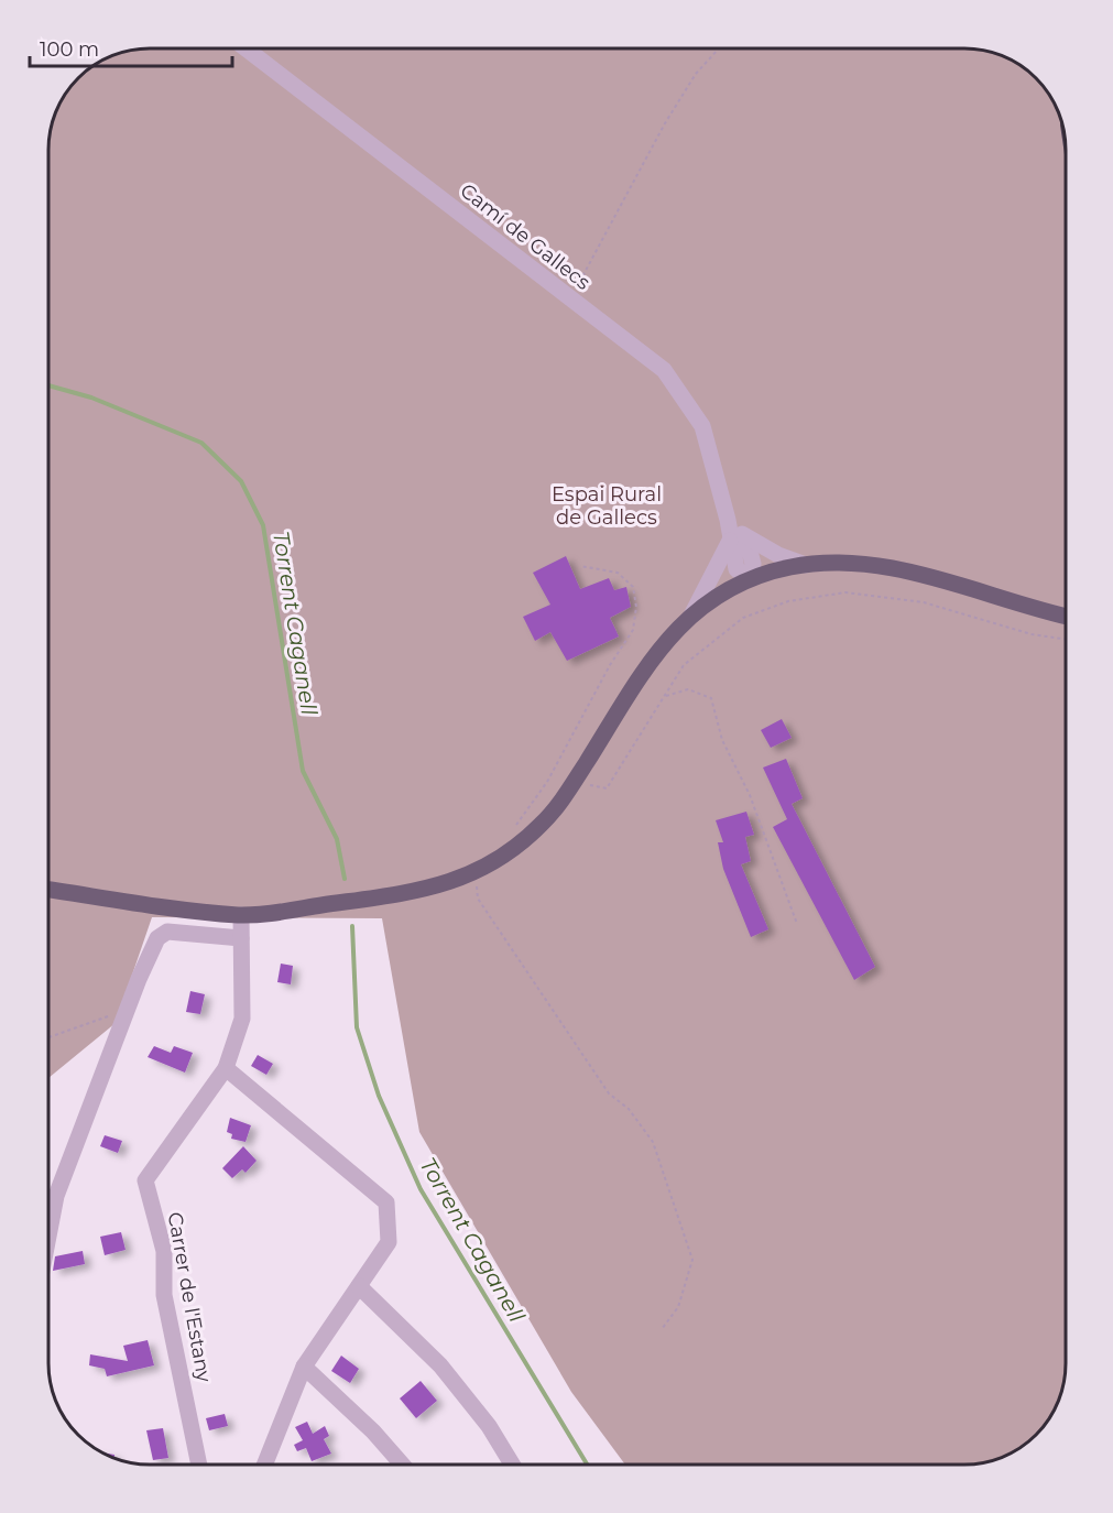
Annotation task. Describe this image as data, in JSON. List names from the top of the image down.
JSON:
{
  "streets": {
    "street": ["Camí de Gallecs", "Carrer de l'Estany"]
  },
  "water": ["Torrent Caganell"],
  "parks": ["Espai Rural de Gallecs"],
  "scale_bar": "100 m"
}
